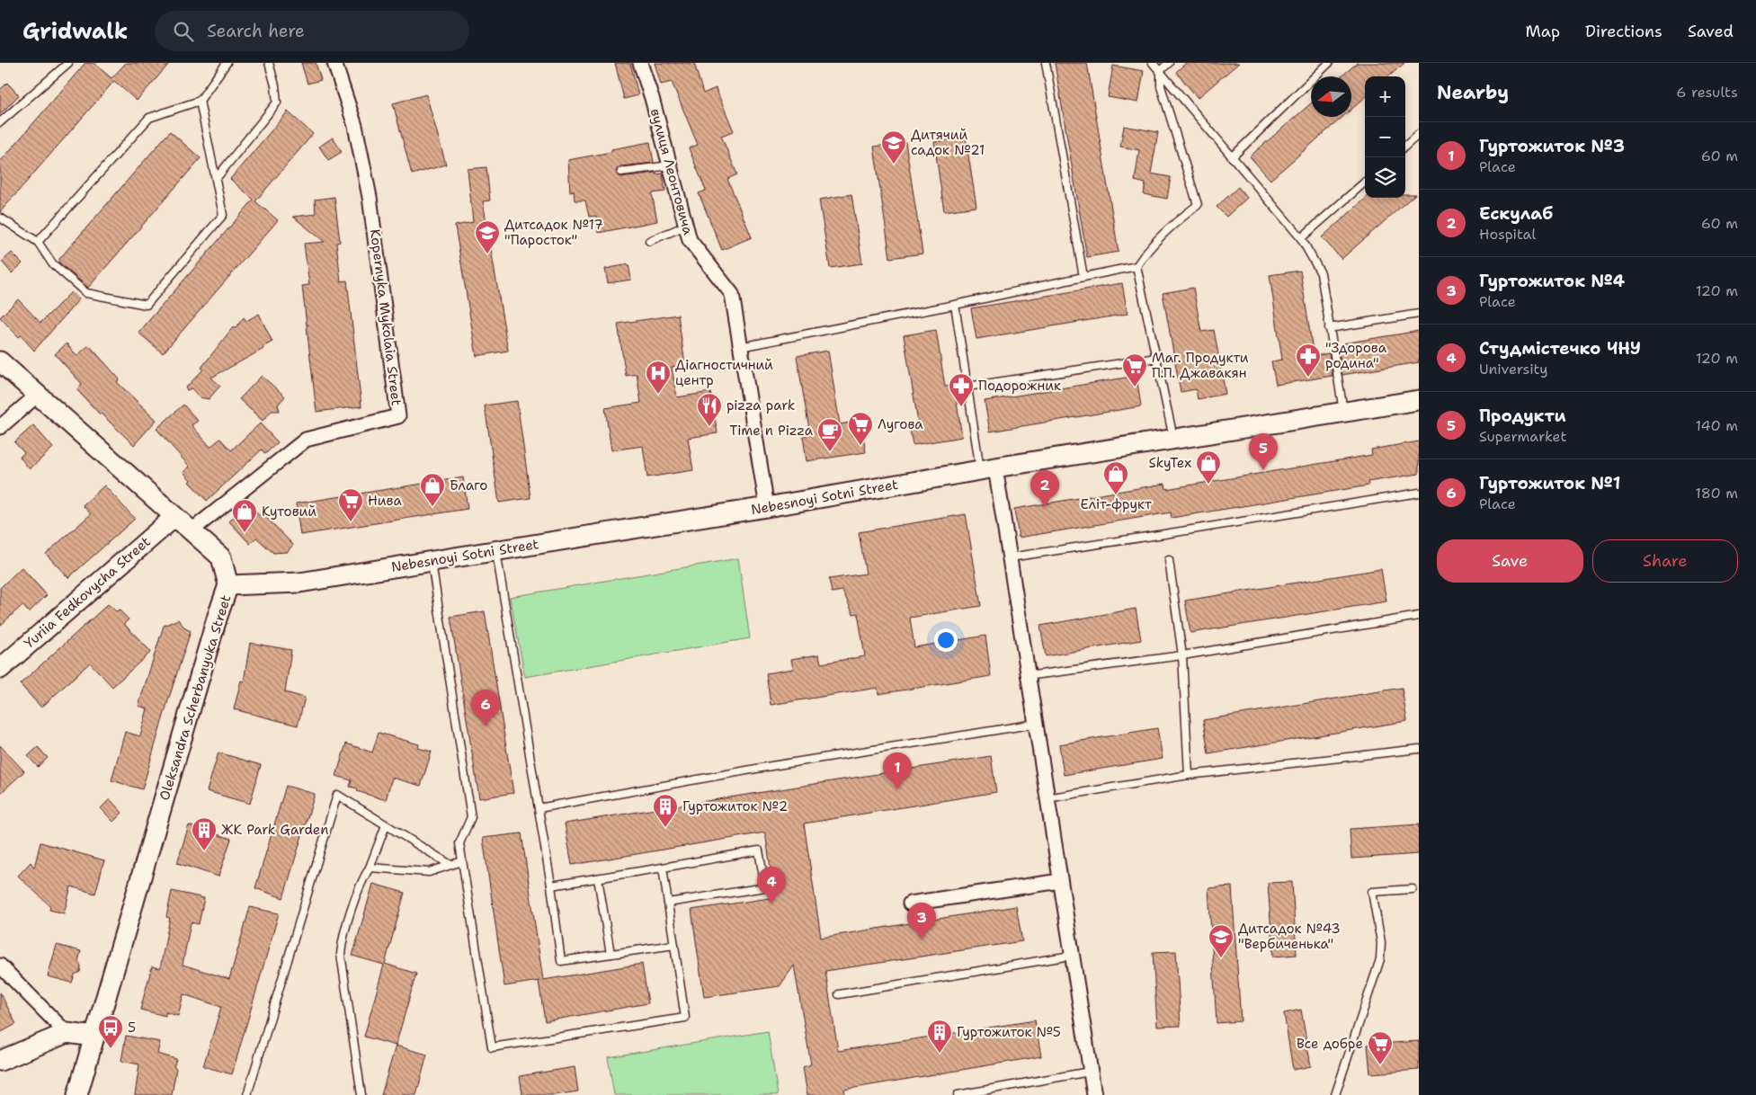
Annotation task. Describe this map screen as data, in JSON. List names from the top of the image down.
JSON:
{
  "streets": {
    "street": [
      "вулиця Леонтовича",
      "Kopernyka Mykolaia Street",
      "Nebesnoyi Sotni Street",
      "Yuriia Fedkovycha Street",
      "Oleksandra Scherbanyuka Street"
    ]
  },
  "crossings": [
    ["вулиця Леонтовича", "Nebesnoyi Sotni Street"],
    ["Kopernyka Mykolaia Street", "Oleksandra Scherbanyuka Street"],
    ["Nebesnoyi Sotni Street", "Oleksandra Scherbanyuka Street"],
    ["Yuriia Fedkovycha Street", "Oleksandra Scherbanyuka Street"]
  ],
  "places": {
    "school or university": ["Дитячий садок №21", "Дитсадок №17 \"Паросток\"", "Дитсадок №43 \"Вербиченька\""],
    "pharmacy": ["\"Здорова родина\"", "Подорожник"],
    "supermarket": [
      "Маг. Продукти П.П. Джавакян",
      "Лугова",
      "Нива",
      "Все добре"
    ],
    "hospital": ["Діагностичний центр"],
    "restaurant": ["pizza park"],
    "cafe": ["Time n Pizza"],
    "shop": [
      "SkyTex",
      "Еліт-фрукт",
      "Благо",
      "Кутовий"
    ],
    "building": ["Гуртожиток №2", "ЖК Park Garden", "Гуртожиток №5"],
    "bus stop": ["5"]
  },
  "north": "left",
  "page": {
    "header": "Gridwalk",
    "search": "Search here",
    "nav": ["Map", "Directions", "Saved"],
    "heading": ["Nearby", "6 results"],
    "map_buttons": ["+", "−"],
    "list": [
      {
        "mark": "1",
        "name": "Гуртожиток №3",
        "note": "Place",
        "value": "60 m"
      },
      {
        "mark": "2",
        "name": "Ескулаб",
        "note": "Hospital",
        "value": "60 m"
      },
      {
        "mark": "3",
        "name": "Гуртожиток №4",
        "note": "Place",
        "value": "120 m"
      },
      {
        "mark": "4",
        "name": "Студмістечко ЧНУ",
        "note": "University",
        "value": "120 m"
      },
      {
        "mark": "5",
        "name": "Продукти",
        "note": "Supermarket",
        "value": "140 m"
      },
      {
        "mark": "6",
        "name": "Гуртожиток №1",
        "note": "Place",
        "value": "180 m"
      }
    ],
    "pins": [
      "5",
      "2",
      "6",
      "1",
      "4",
      "3"
    ],
    "buttons": ["Save", "Share"]
  }
}
